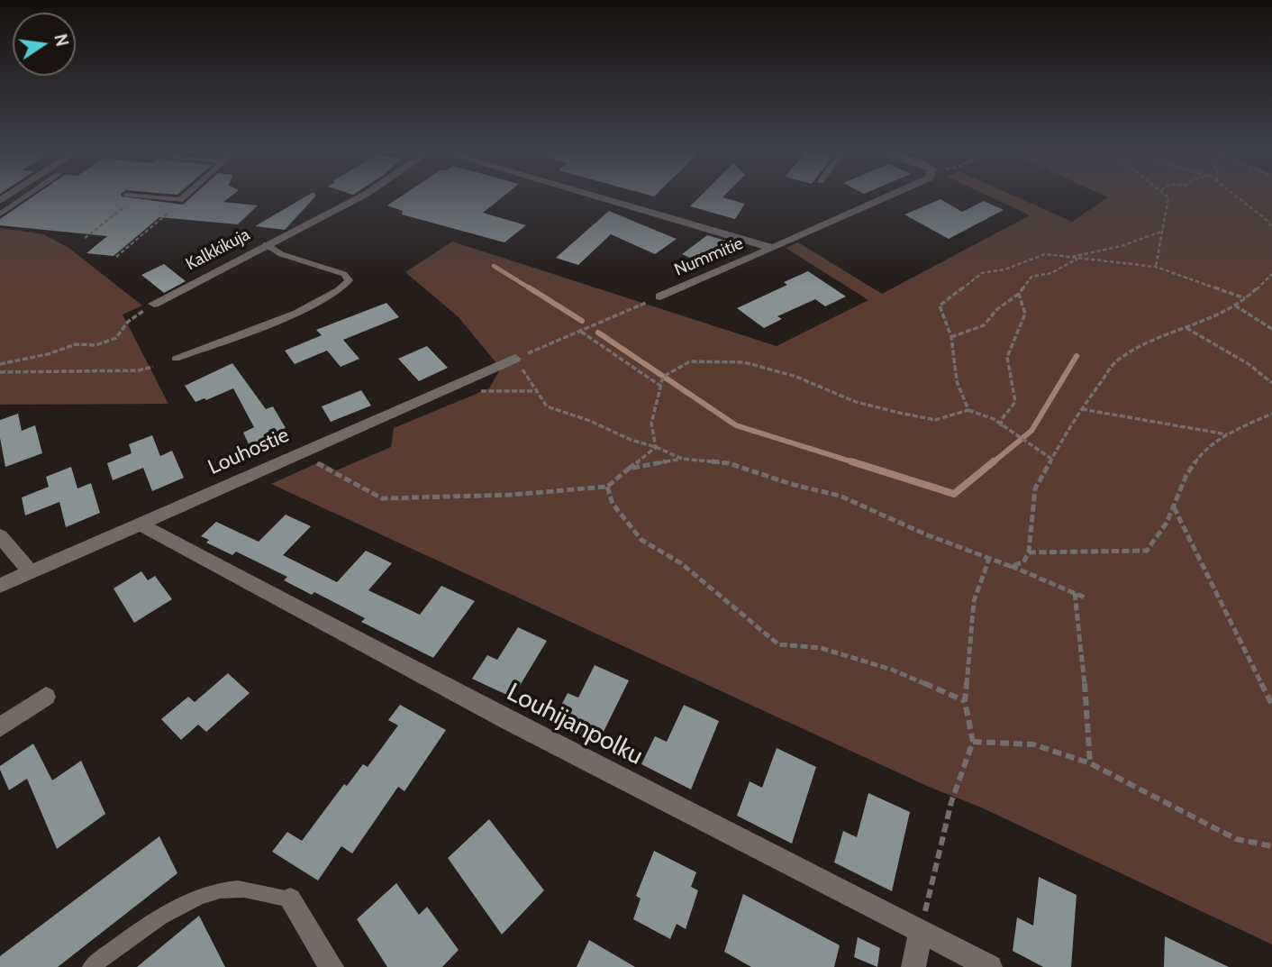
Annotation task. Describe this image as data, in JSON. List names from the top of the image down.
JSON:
{
  "streets": {
    "street": [
      "Kalkkikuja",
      "Nummitie",
      "Louhostie",
      "Louhijanpolku"
    ]
  },
  "crossings": [
    ["Louhostie", "Louhijanpolku"]
  ],
  "north": "right"
}
